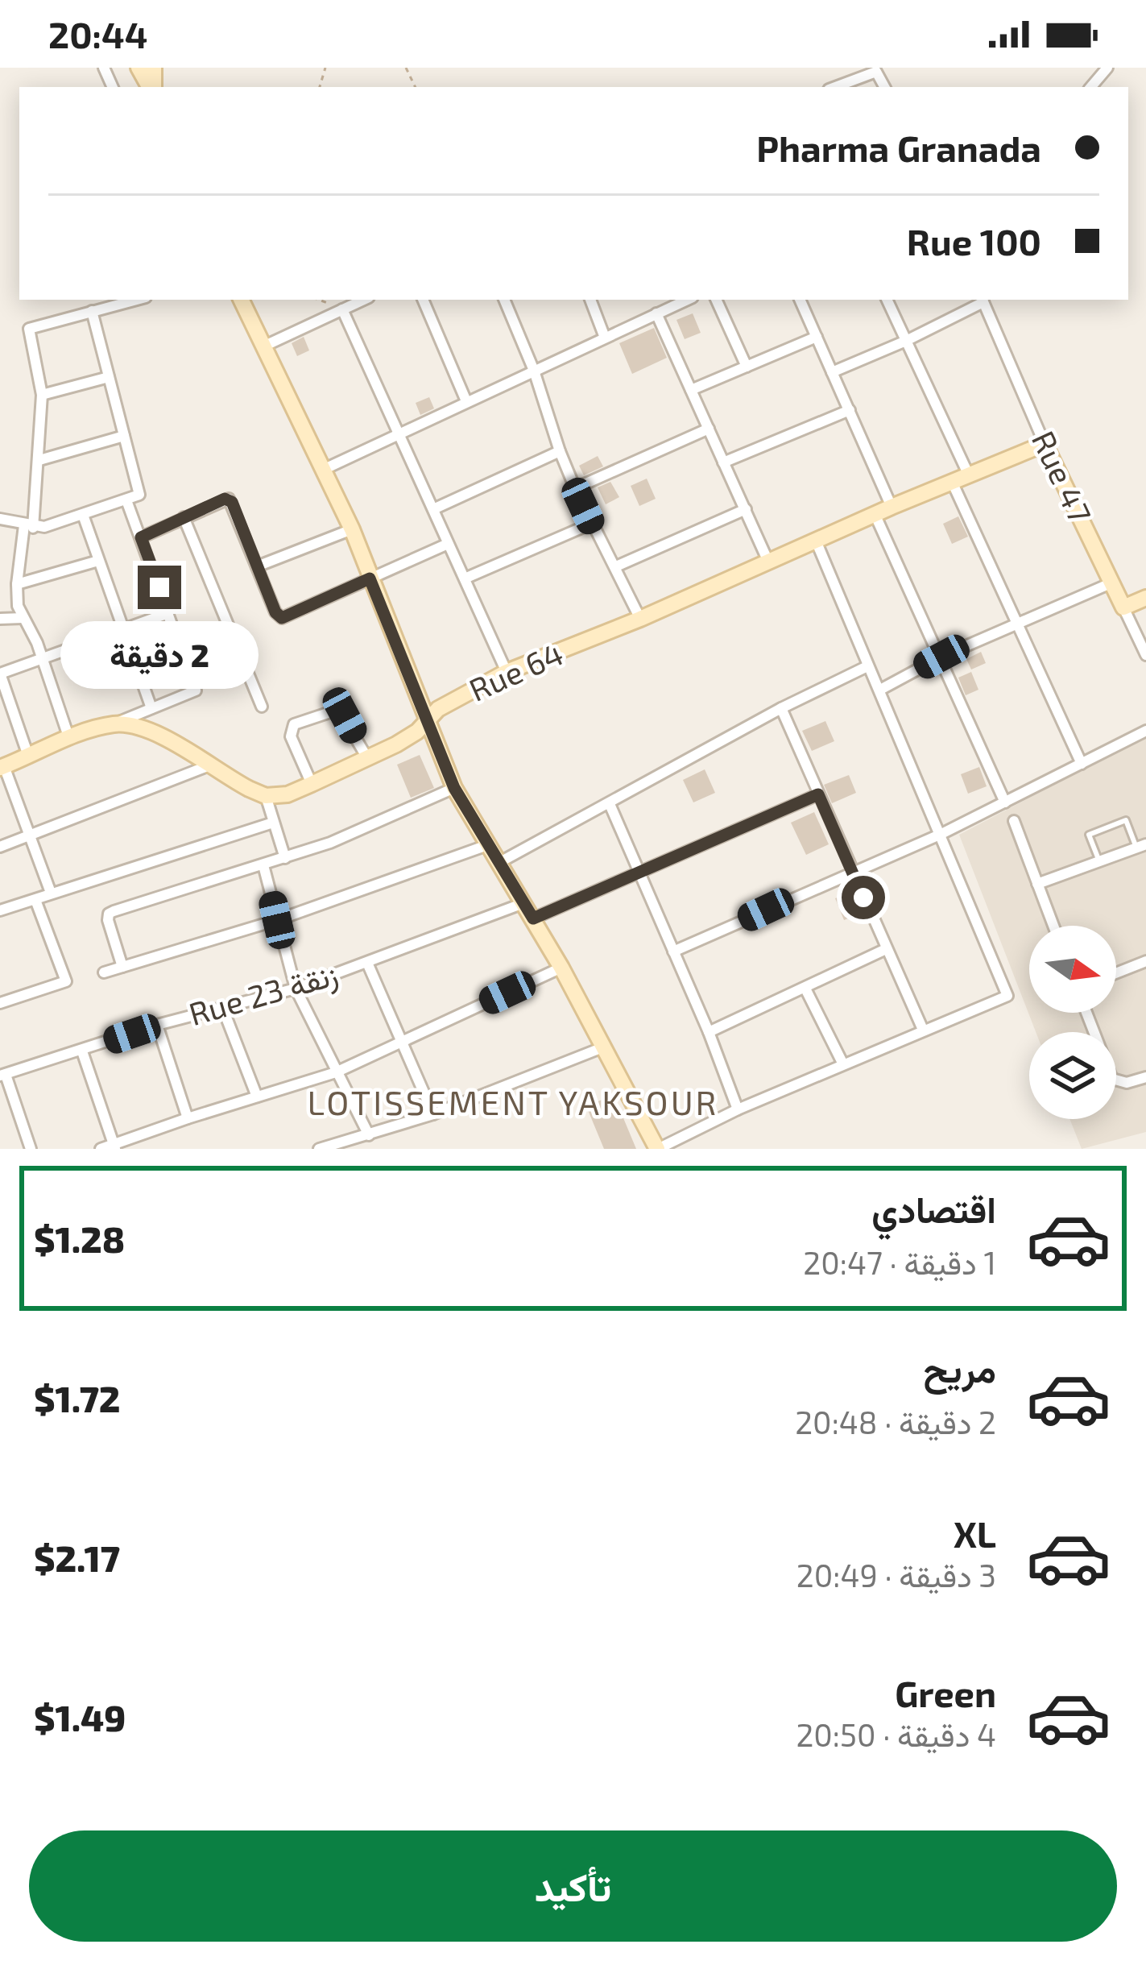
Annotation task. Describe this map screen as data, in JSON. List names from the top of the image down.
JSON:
{
  "streets": {
    "street": ["Rue 47", "Rue 64", "Rue 23 زنقة"]
  },
  "crossings": [
    ["Rue 47", "Rue 64"]
  ],
  "districts": ["LOTISSEMENT YAKSOUR"],
  "north": "right",
  "page": {
    "status": "20:44",
    "banner": ["Pharma Granada", "Rue 100"],
    "bubble": "2 دقيقة",
    "list": [
      {
        "name": "اقتصادي",
        "note": "1 دقيقة · 20:47",
        "value": "$1.28"
      },
      {
        "name": "مريح",
        "note": "2 دقيقة · 20:48",
        "value": "$1.72"
      },
      {
        "name": "XL",
        "note": "3 دقيقة · 20:49",
        "value": "$2.17"
      },
      {
        "name": "Green",
        "note": "4 دقيقة · 20:50",
        "value": "$1.49"
      }
    ],
    "buttons": "تأكيد"
  }
}
